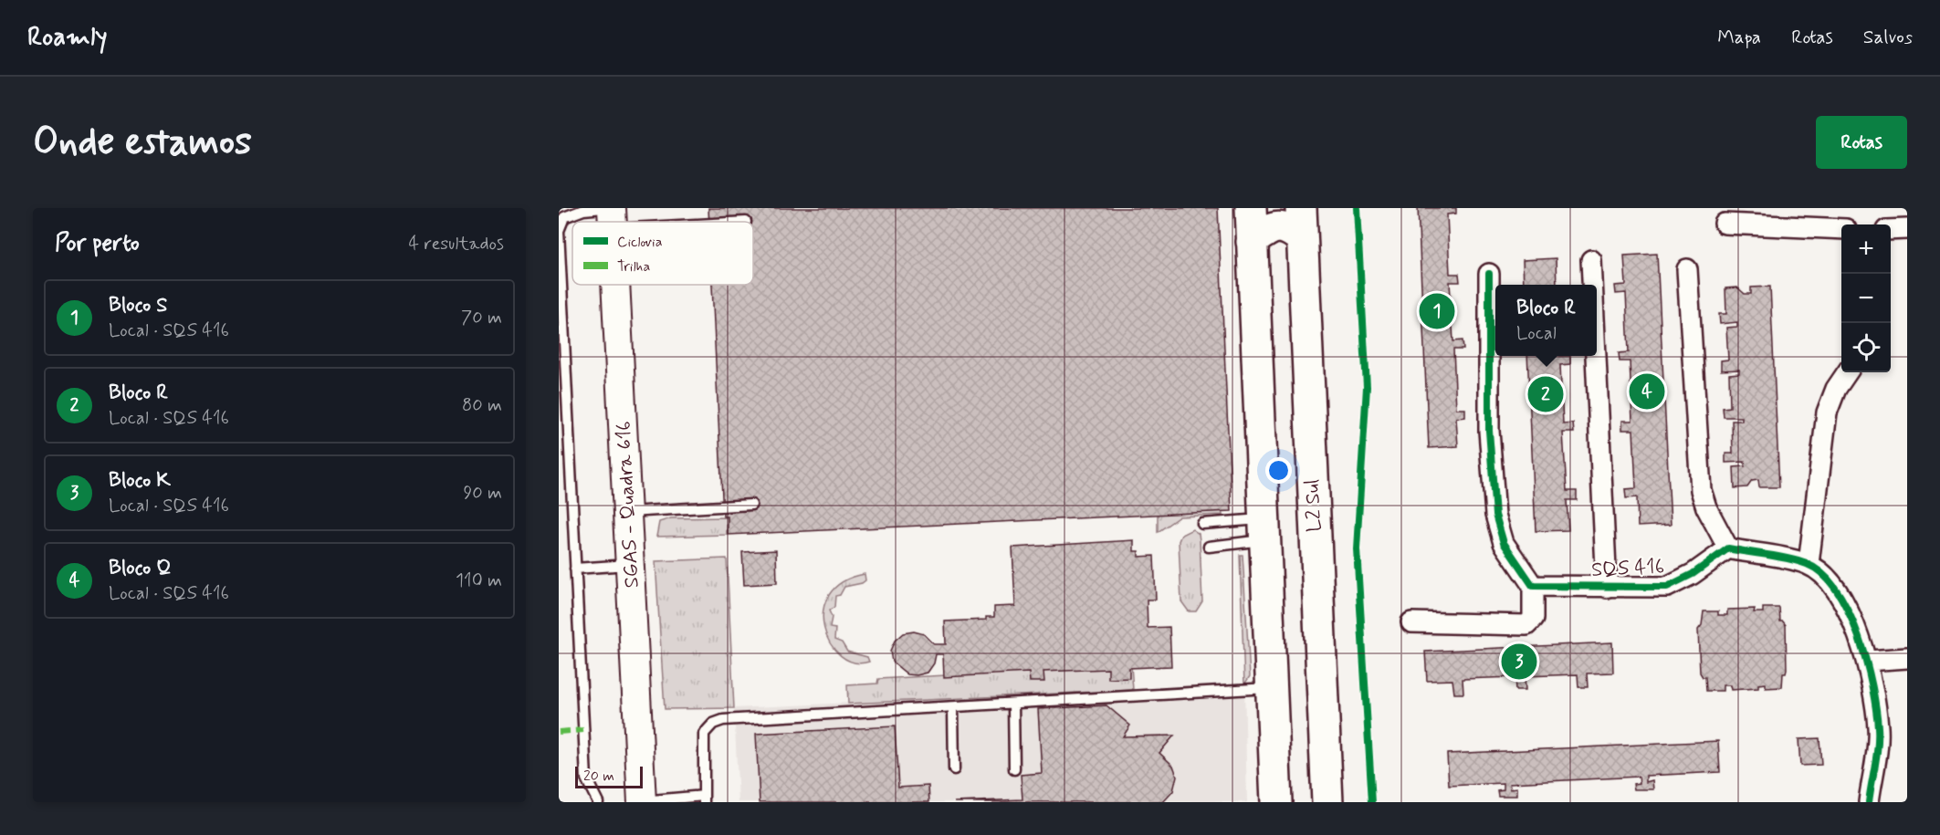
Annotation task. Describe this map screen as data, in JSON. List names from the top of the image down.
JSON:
{
  "streets": {
    "main road": ["L2 Sul"],
    "street": ["SGAS - Quadra 616", "SQS 416"]
  },
  "legend": ["Ciclovia", "Trilha"],
  "scale_bar": "20 m",
  "page": {
    "header": "Roamly",
    "nav": ["Mapa", "Rotas", "Salvos"],
    "buttons": "Rotas",
    "title": "Onde estamos",
    "heading": ["Por perto", "4 resultados"],
    "map_buttons": ["+", "−"],
    "list": [
      {
        "mark": "1",
        "name": "Bloco S",
        "note": "Local · SQS 416",
        "value": "70 m"
      },
      {
        "mark": "2",
        "name": "Bloco R",
        "note": "Local · SQS 416",
        "value": "80 m"
      },
      {
        "mark": "3",
        "name": "Bloco K",
        "note": "Local · SQS 416",
        "value": "90 m"
      },
      {
        "mark": "4",
        "name": "Bloco Q",
        "note": "Local · SQS 416",
        "value": "110 m"
      }
    ],
    "popup": ["Bloco R", "Local"],
    "pins": [
      "1",
      "4",
      "2",
      "3"
    ],
    "scale": "20 m"
  }
}
